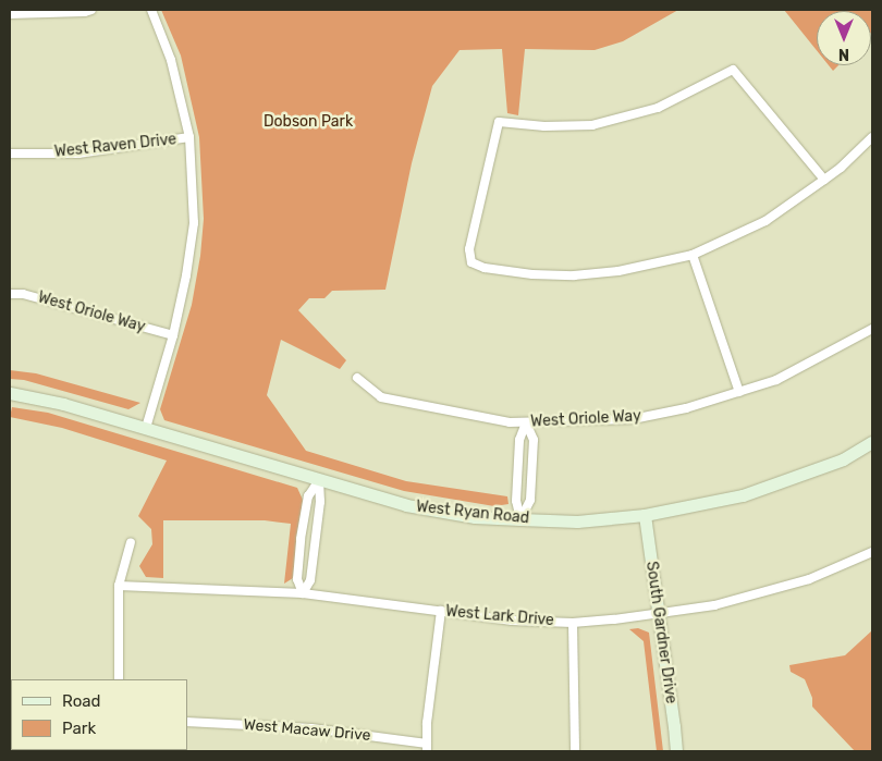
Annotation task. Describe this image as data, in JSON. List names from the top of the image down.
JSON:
{
  "streets": {
    "street": [
      "West Raven Drive",
      "West Oriole Way",
      "West Ryan Road",
      "West Lark Drive",
      "South Gardner Drive",
      "West Macaw Drive"
    ]
  },
  "crossings": [
    ["West Ryan Road", "South Gardner Drive"],
    ["West Lark Drive", "South Gardner Drive"]
  ],
  "parks": ["Dobson Park"],
  "legend": ["Road", "Park"],
  "north": "bottom"
}
